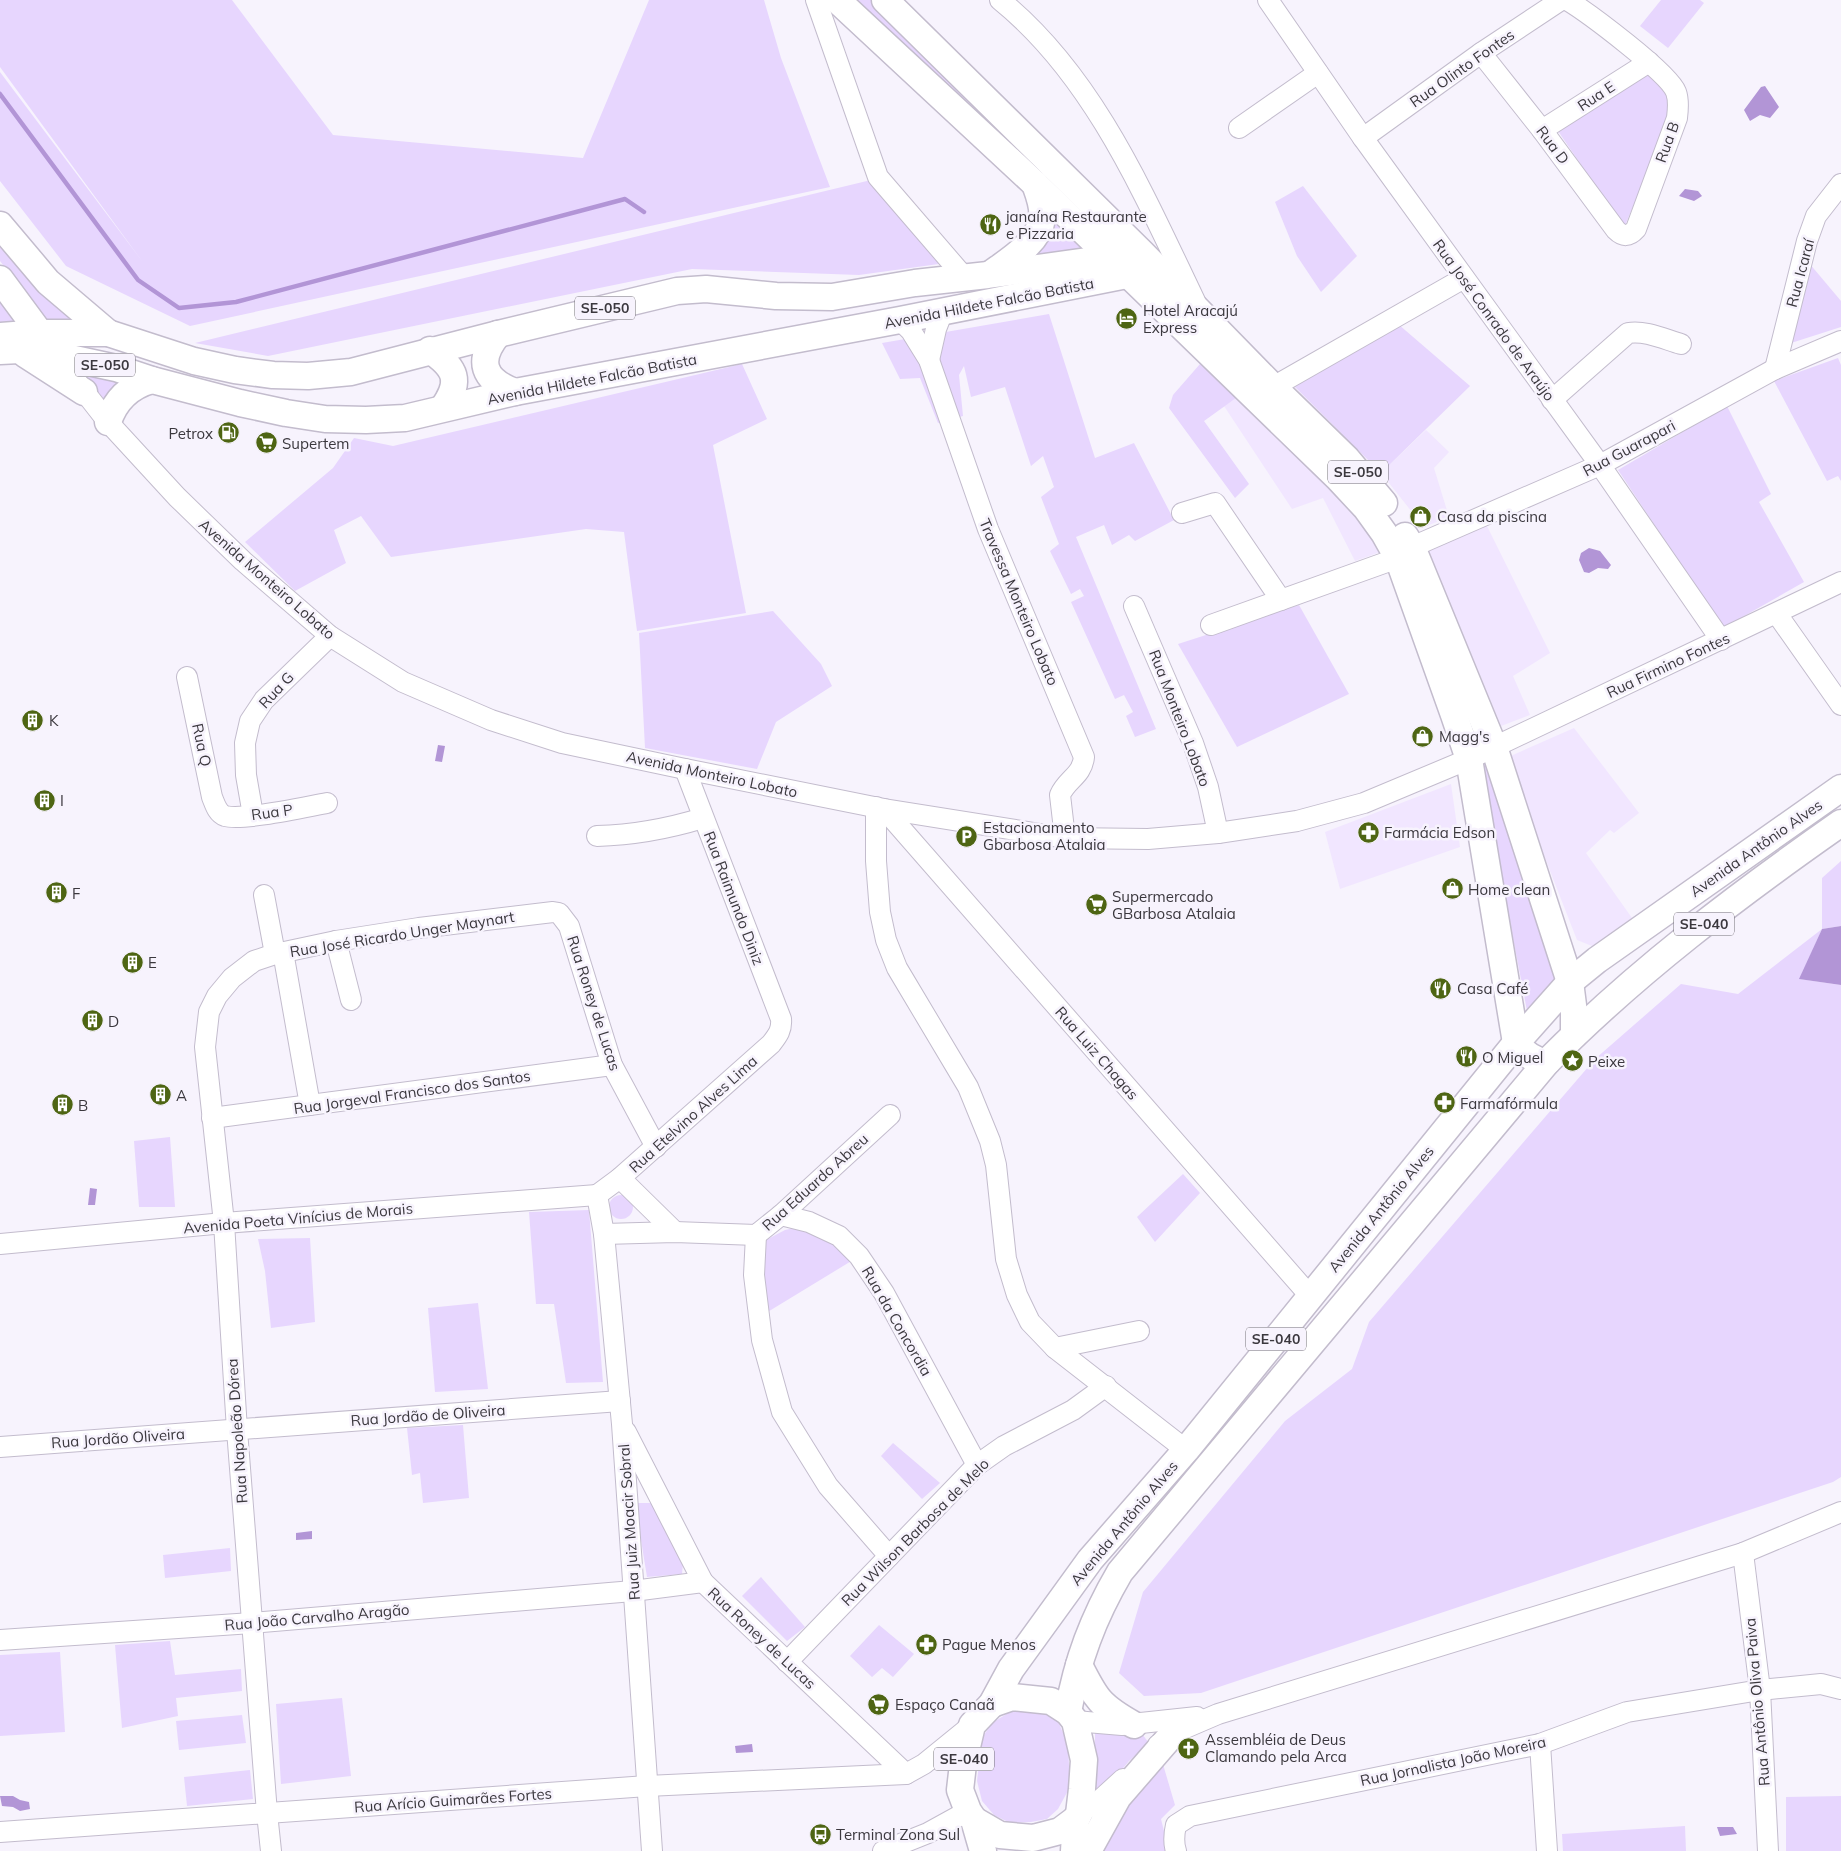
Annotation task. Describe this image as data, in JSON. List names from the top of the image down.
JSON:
{
  "streets": {
    "main road": [
      "Avenida Hildete Falcão Batista",
      "SE-050",
      "Avenida Antônio Alves",
      "SE-040"
    ],
    "street": [
      "Rua Olinto Fontes",
      "Rua E",
      "Rua B",
      "Rua D",
      "Rua Icaraí",
      "Rua José Conrado de Araújo",
      "Rua Guarapari",
      "Avenida Monteiro Lobato",
      "Travessa Monteiro Lobato",
      "Rua Firmino Fontes",
      "Rua G",
      "Rua Monteiro Lobato",
      "Rua Q",
      "Rua P",
      "Rua Raimundo Diniz",
      "Rua José Ricardo Unger Maynart",
      "Rua Roney de Lucas",
      "Rua Luiz Chagas",
      "Rua Jorgeval Francisco dos Santos",
      "Rua Etelvino Alves Lima",
      "Rua Eduardo Abreu",
      "Avenida Poeta Vinícius de Morais",
      "Rua da Concordia",
      "Rua Jordão de Oliveira",
      "Rua Napoleão Dórea",
      "Rua Jordão Oliveira",
      "Rua Juiz Moacir Sobral",
      "Rua Wilson Barbosa de Melo",
      "Rua João Carvalho Aragão",
      "Rua Antônio Oliva Paiva",
      "Rua Jornalista João Moreira",
      "Rua Arício Guimarães Fortes"
    ]
  },
  "crossings": [
    ["Rua Olinto Fontes", "Rua D"],
    ["Rua Olinto Fontes", "Rua José Conrado de Araújo"],
    ["Rua E", "Rua B"],
    ["Rua E", "Rua D"],
    ["Rua B", "Rua D"],
    ["Rua Icaraí", "Rua Guarapari"],
    ["Avenida Hildete Falcão Batista", "SE-050"],
    ["Avenida Hildete Falcão Batista", "Avenida Monteiro Lobato"],
    ["Avenida Hildete Falcão Batista", "Travessa Monteiro Lobato"],
    ["SE-050", "Rua Guarapari"],
    ["SE-050", "Avenida Monteiro Lobato"],
    ["SE-050", "Rua Firmino Fontes"],
    ["Rua José Conrado de Araújo", "Rua Guarapari"],
    ["Rua José Conrado de Araújo", "Rua Firmino Fontes"],
    ["Avenida Monteiro Lobato", "Travessa Monteiro Lobato"],
    ["Avenida Monteiro Lobato", "Rua Firmino Fontes"],
    ["Avenida Monteiro Lobato", "Rua G"],
    ["Avenida Monteiro Lobato", "Rua Monteiro Lobato"],
    ["Avenida Monteiro Lobato", "Rua Raimundo Diniz"],
    ["Avenida Monteiro Lobato", "Rua Luiz Chagas"],
    ["Rua G", "Rua P"],
    ["Rua Q", "Rua P"],
    ["Avenida Antônio Alves", "SE-040"],
    ["Avenida Antônio Alves", "Rua Luiz Chagas"],
    ["Rua Raimundo Diniz", "Rua Etelvino Alves Lima"],
    ["Rua José Ricardo Unger Maynart", "Rua Roney de Lucas"],
    ["Rua José Ricardo Unger Maynart", "Rua Napoleão Dórea"],
    ["Rua Roney de Lucas", "Rua Jorgeval Francisco dos Santos"],
    ["Rua Roney de Lucas", "Rua Etelvino Alves Lima"],
    ["Rua Roney de Lucas", "Rua Juiz Moacir Sobral"],
    ["Rua Roney de Lucas", "Rua Wilson Barbosa de Melo"],
    ["Rua Roney de Lucas", "Rua João Carvalho Aragão"],
    ["Rua Roney de Lucas", "Rua Arício Guimarães Fortes"],
    ["Rua Jorgeval Francisco dos Santos", "Rua Napoleão Dórea"],
    ["Rua Etelvino Alves Lima", "Rua Eduardo Abreu"],
    ["Rua Etelvino Alves Lima", "Avenida Poeta Vinícius de Morais"],
    ["Rua Etelvino Alves Lima", "Rua Juiz Moacir Sobral"],
    ["Rua Eduardo Abreu", "Avenida Poeta Vinícius de Morais"],
    ["Rua Eduardo Abreu", "Rua da Concordia"],
    ["Rua Eduardo Abreu", "Rua Juiz Moacir Sobral"],
    ["Avenida Poeta Vinícius de Morais", "Rua Napoleão Dórea"],
    ["Avenida Poeta Vinícius de Morais", "Rua Juiz Moacir Sobral"],
    ["Rua da Concordia", "Rua Wilson Barbosa de Melo"],
    ["Rua Jordão de Oliveira", "Rua Napoleão Dórea"],
    ["Rua Jordão de Oliveira", "Rua Jordão Oliveira"],
    ["Rua Jordão de Oliveira", "Rua Juiz Moacir Sobral"],
    ["Rua Napoleão Dórea", "Rua Jordão Oliveira"],
    ["Rua Napoleão Dórea", "Rua João Carvalho Aragão"],
    ["Rua Napoleão Dórea", "Rua Arício Guimarães Fortes"],
    ["Rua Juiz Moacir Sobral", "Rua João Carvalho Aragão"],
    ["Rua Juiz Moacir Sobral", "Rua Arício Guimarães Fortes"],
    ["Rua Antônio Oliva Paiva", "Rua Jornalista João Moreira"]
  ],
  "places": {
    "restaurant": ["janaína Restaurante e Pizzaria", "Casa Café", "O Miguel"],
    "hotel": ["Hotel Aracajú Express"],
    "fuel station": ["Petrox"],
    "supermarket": ["Supertem", "Supermercado GBarbosa Atalaia", "Espaço Canaã"],
    "shop": ["Casa da piscina", "Magg's", "Home clean"],
    "building": [
      "K",
      "I",
      "F",
      "E",
      "D",
      "A",
      "B"
    ],
    "pharmacy": ["Farmácia Edson", "Farmafórmula", "Pague Menos"],
    "parking": ["Estacionamento Gbarbosa Atalaia"],
    "place": ["Peixe"],
    "church": ["Assembléia de Deus Clamando pela Arca"],
    "bus stop": ["Terminal Zona Sul"]
  }
}
